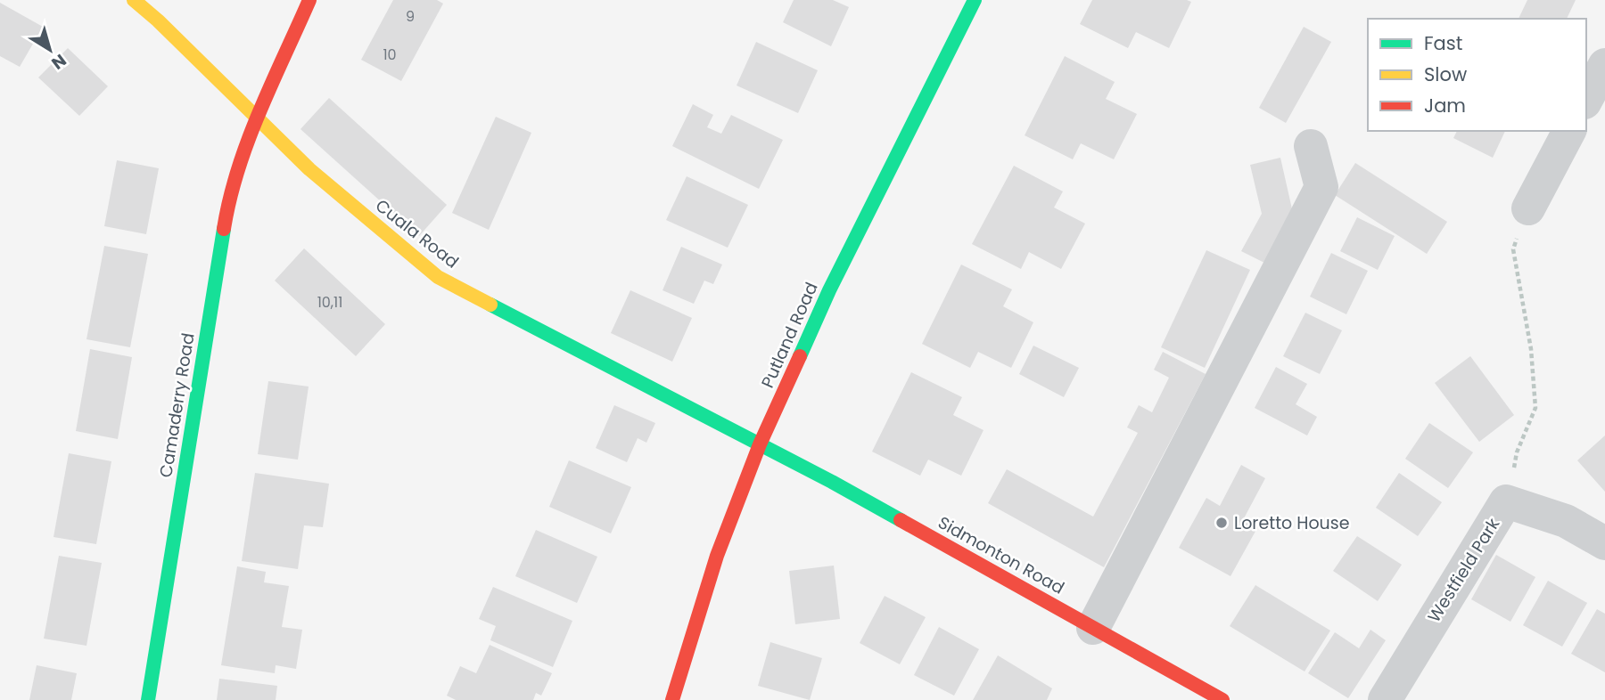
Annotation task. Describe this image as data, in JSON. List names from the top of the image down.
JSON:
{
  "streets": {
    "street": [
      "Cuala Road",
      "Putland Road",
      "Camaderry Road",
      "Sidmonton Road",
      "Westfield Park"
    ]
  },
  "crossings": [
    ["Cuala Road", "Putland Road"],
    ["Cuala Road", "Camaderry Road"],
    ["Cuala Road", "Sidmonton Road"],
    ["Putland Road", "Sidmonton Road"]
  ],
  "places": ["Loretto House"],
  "house_numbers": ["9", "10", "10,11"],
  "legend": ["Fast", "Slow", "Jam"],
  "north": "bottom right"
}
